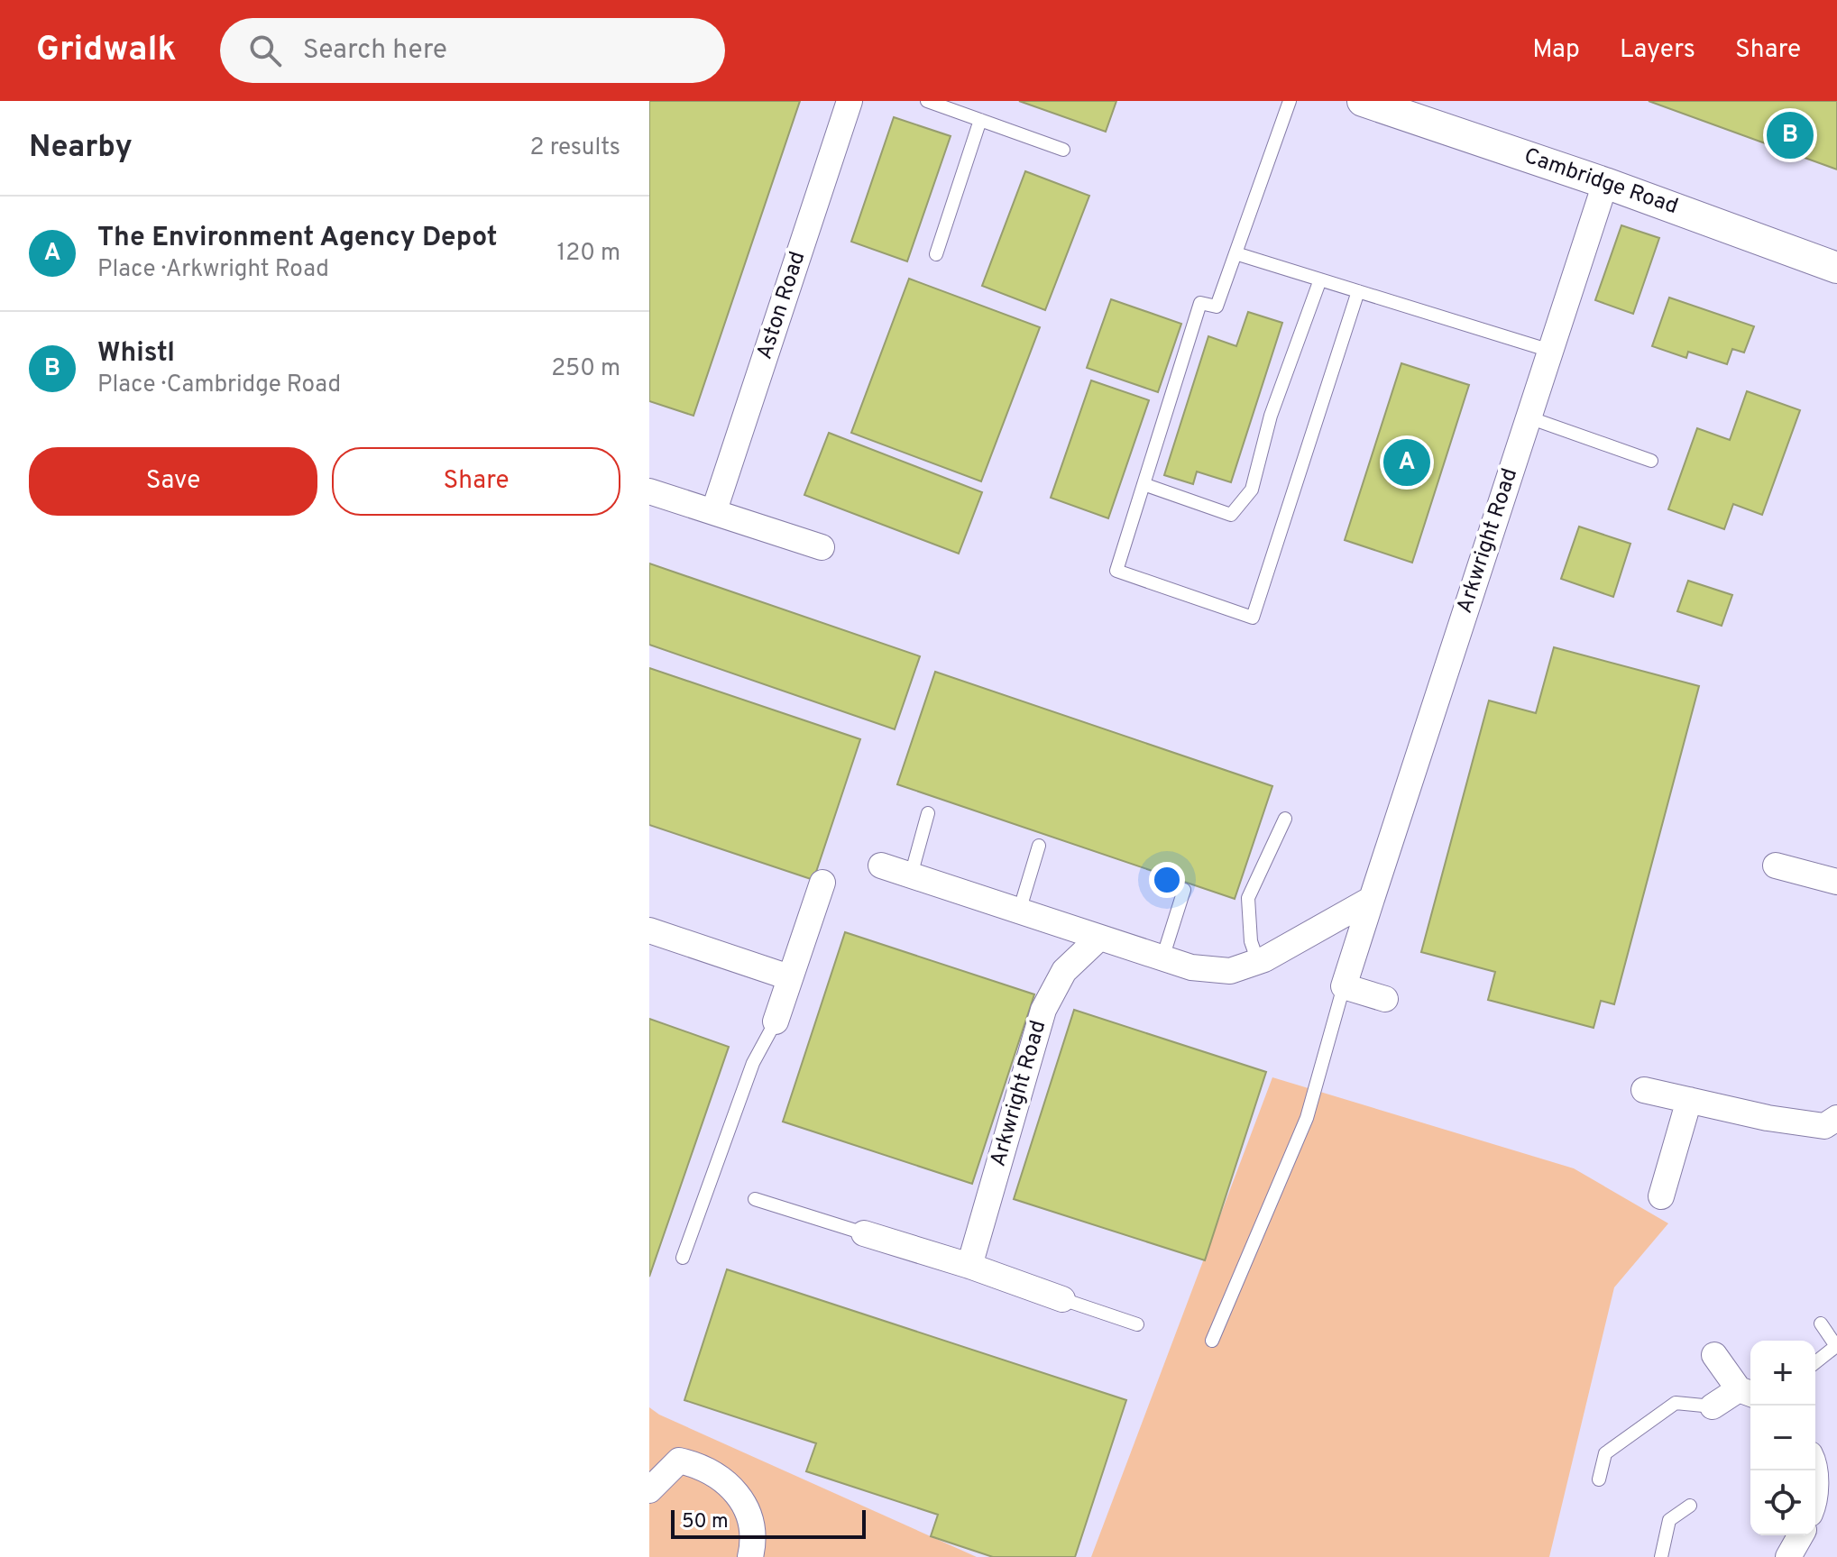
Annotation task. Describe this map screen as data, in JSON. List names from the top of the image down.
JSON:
{
  "streets": {
    "street": ["Cambridge Road", "Aston Road", "Arkwright Road"]
  },
  "crossings": [
    ["Cambridge Road", "Arkwright Road"]
  ],
  "scale_bar": "50 m",
  "page": {
    "header": "Gridwalk",
    "search": "Search here",
    "nav": ["Map", "Layers", "Share"],
    "heading": ["Nearby", "2 results"],
    "pins": ["B", "A"],
    "list": [
      {
        "mark": "A",
        "name": "The Environment Agency Depot",
        "note": "Place · Arkwright Road",
        "value": "120 m"
      },
      {
        "mark": "B",
        "name": "Whistl",
        "note": "Place · Cambridge Road",
        "value": "250 m"
      }
    ],
    "buttons": ["Save", "Share"],
    "map_buttons": ["+", "−"],
    "scale": "50 m"
  }
}
